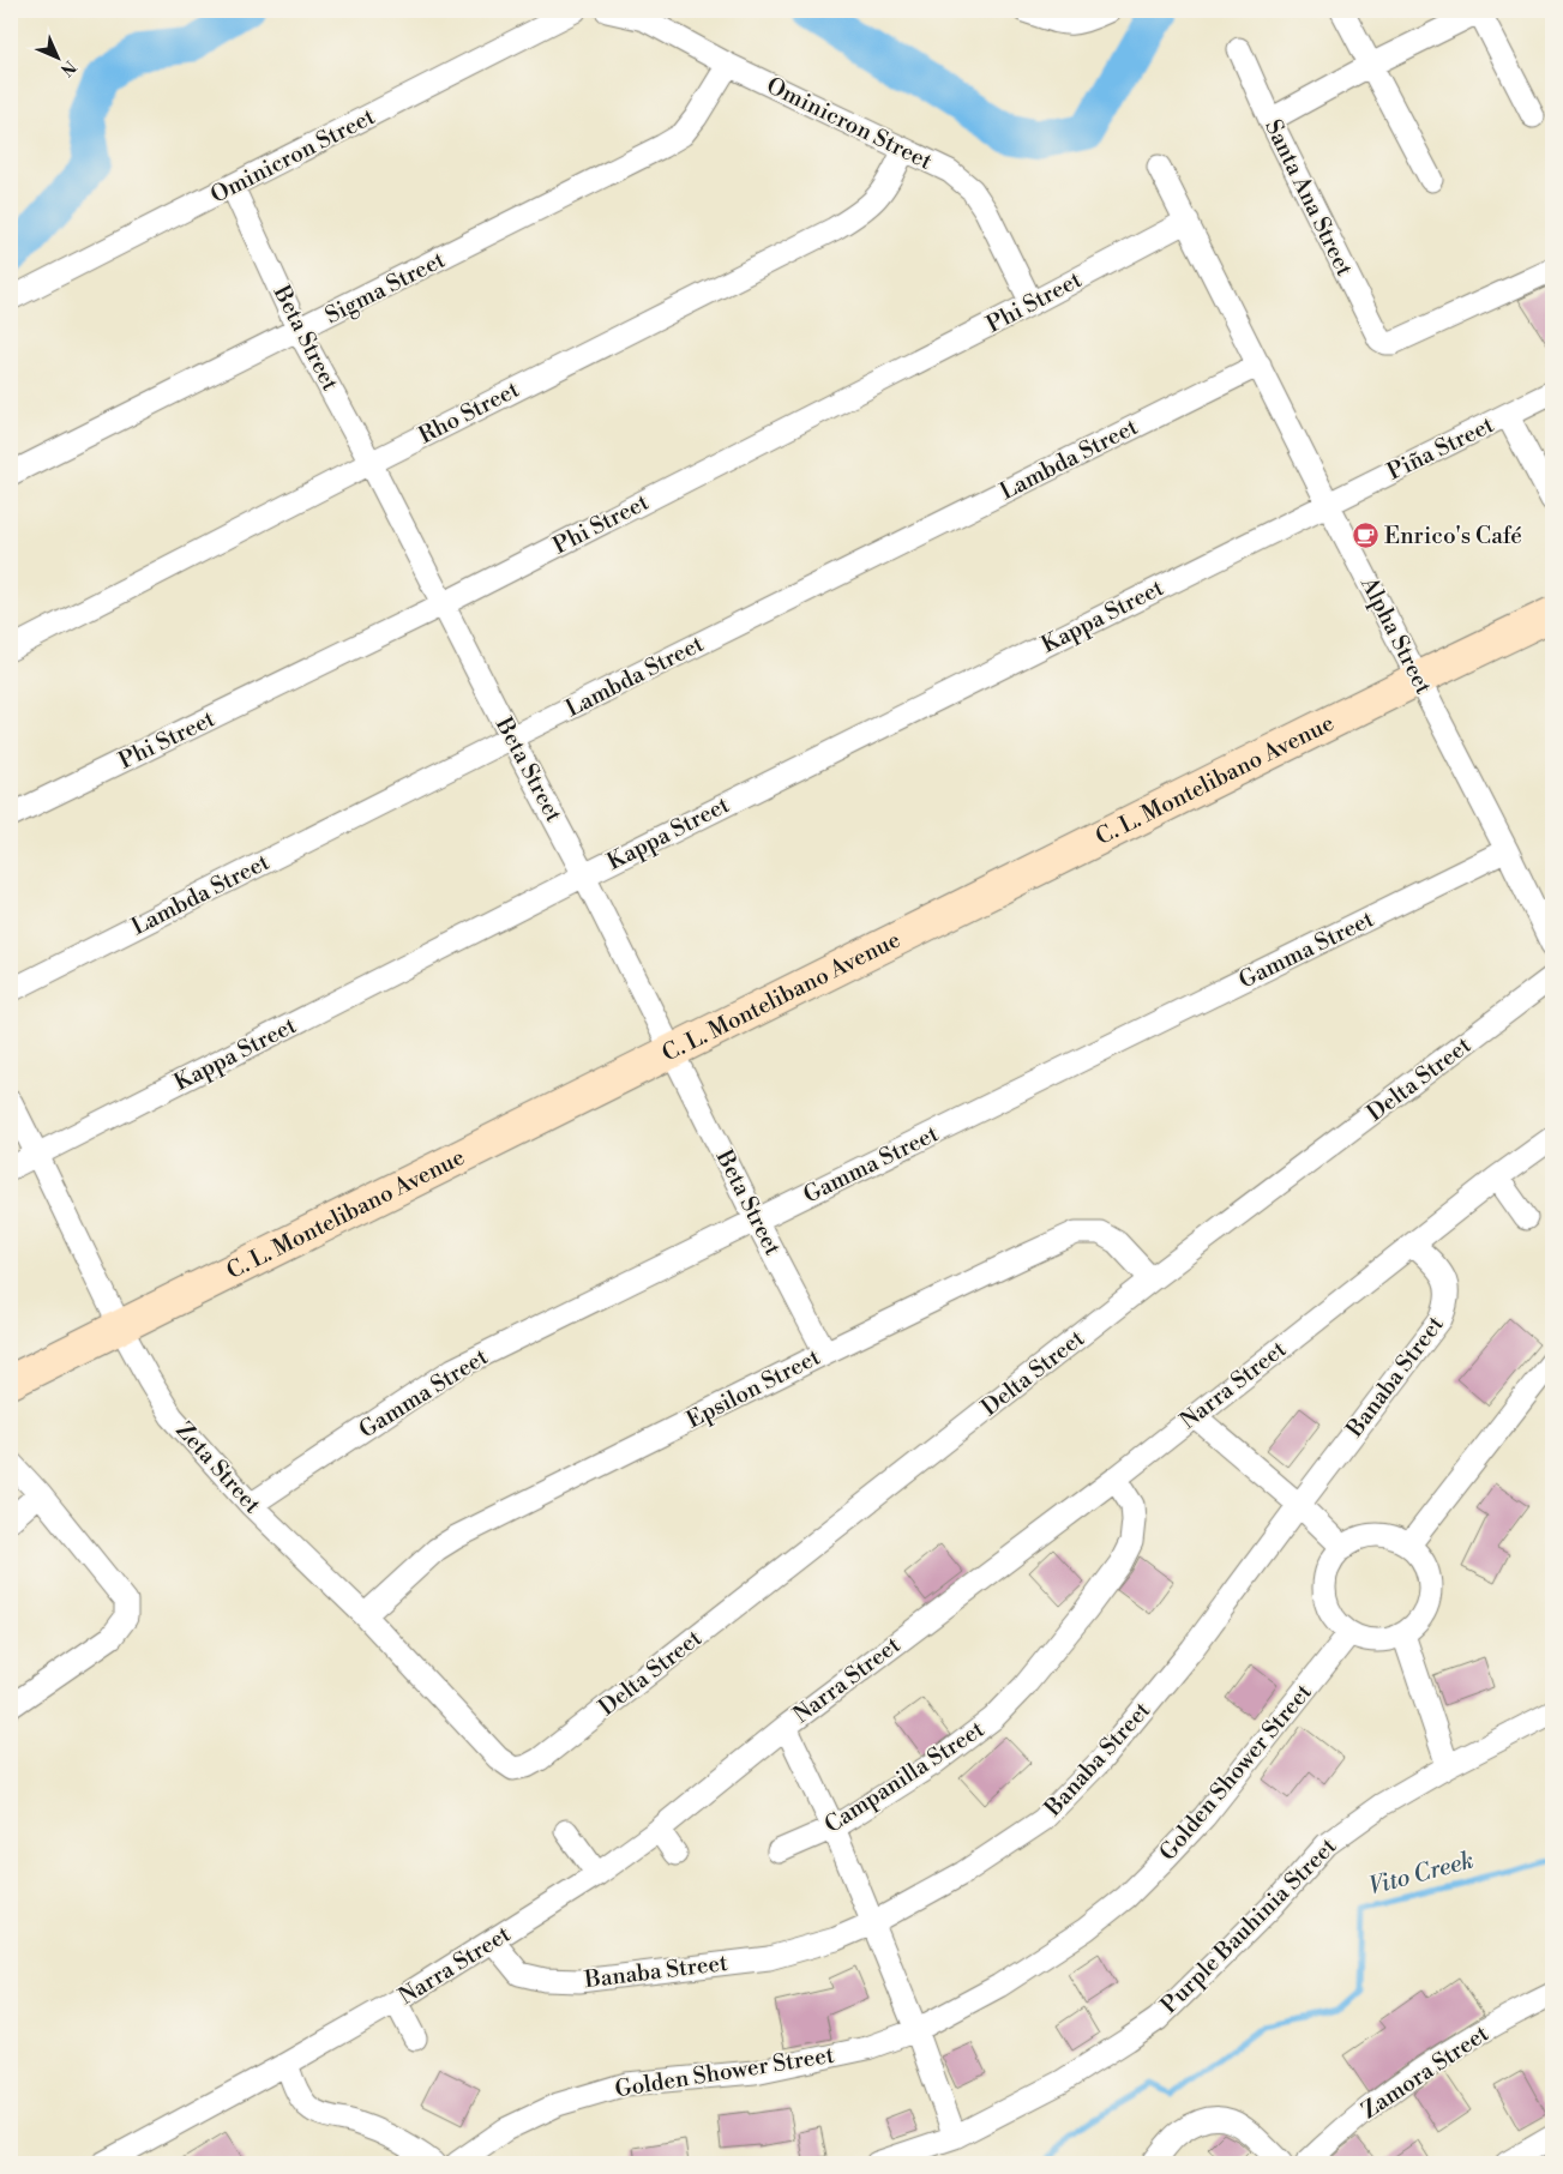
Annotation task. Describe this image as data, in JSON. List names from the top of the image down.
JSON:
{
  "streets": {
    "street": [
      "Ominicron Street",
      "Santa Ana Street",
      "Sigma Street",
      "Phi Street",
      "Beta Street",
      "Rho Street",
      "Piña Street",
      "Lambda Street",
      "Kappa Street",
      "Alpha Street",
      "C. L. Montelibano Avenue",
      "Gamma Street",
      "Delta Street",
      "Banaba Street",
      "Narra Street",
      "Epsilon Street",
      "Zeta Street",
      "Golden Shower Street",
      "Campanilla Street",
      "Purple Bauhinia Street",
      "Zamora Street"
    ]
  },
  "crossings": [
    ["Ominicron Street", "Sigma Street"],
    ["Ominicron Street", "Phi Street"],
    ["Ominicron Street", "Beta Street"],
    ["Ominicron Street", "Rho Street"],
    ["Sigma Street", "Beta Street"],
    ["Phi Street", "Beta Street"],
    ["Phi Street", "Alpha Street"],
    ["Beta Street", "Rho Street"],
    ["Beta Street", "Lambda Street"],
    ["Beta Street", "Kappa Street"],
    ["Beta Street", "C. L. Montelibano Avenue"],
    ["Beta Street", "Gamma Street"],
    ["Beta Street", "Epsilon Street"],
    ["Piña Street", "Kappa Street"],
    ["Piña Street", "Alpha Street"],
    ["Lambda Street", "Alpha Street"],
    ["Kappa Street", "Alpha Street"],
    ["Kappa Street", "Zeta Street"],
    ["Alpha Street", "C. L. Montelibano Avenue"],
    ["Alpha Street", "Gamma Street"],
    ["C. L. Montelibano Avenue", "Zeta Street"],
    ["Gamma Street", "Zeta Street"],
    ["Delta Street", "Epsilon Street"],
    ["Delta Street", "Zeta Street"],
    ["Banaba Street", "Narra Street"],
    ["Narra Street", "Campanilla Street"],
    ["Epsilon Street", "Zeta Street"]
  ],
  "water": ["Vito Creek"],
  "places": {
    "cafe": ["Enrico's Café"]
  },
  "north": "bottom right"
}
